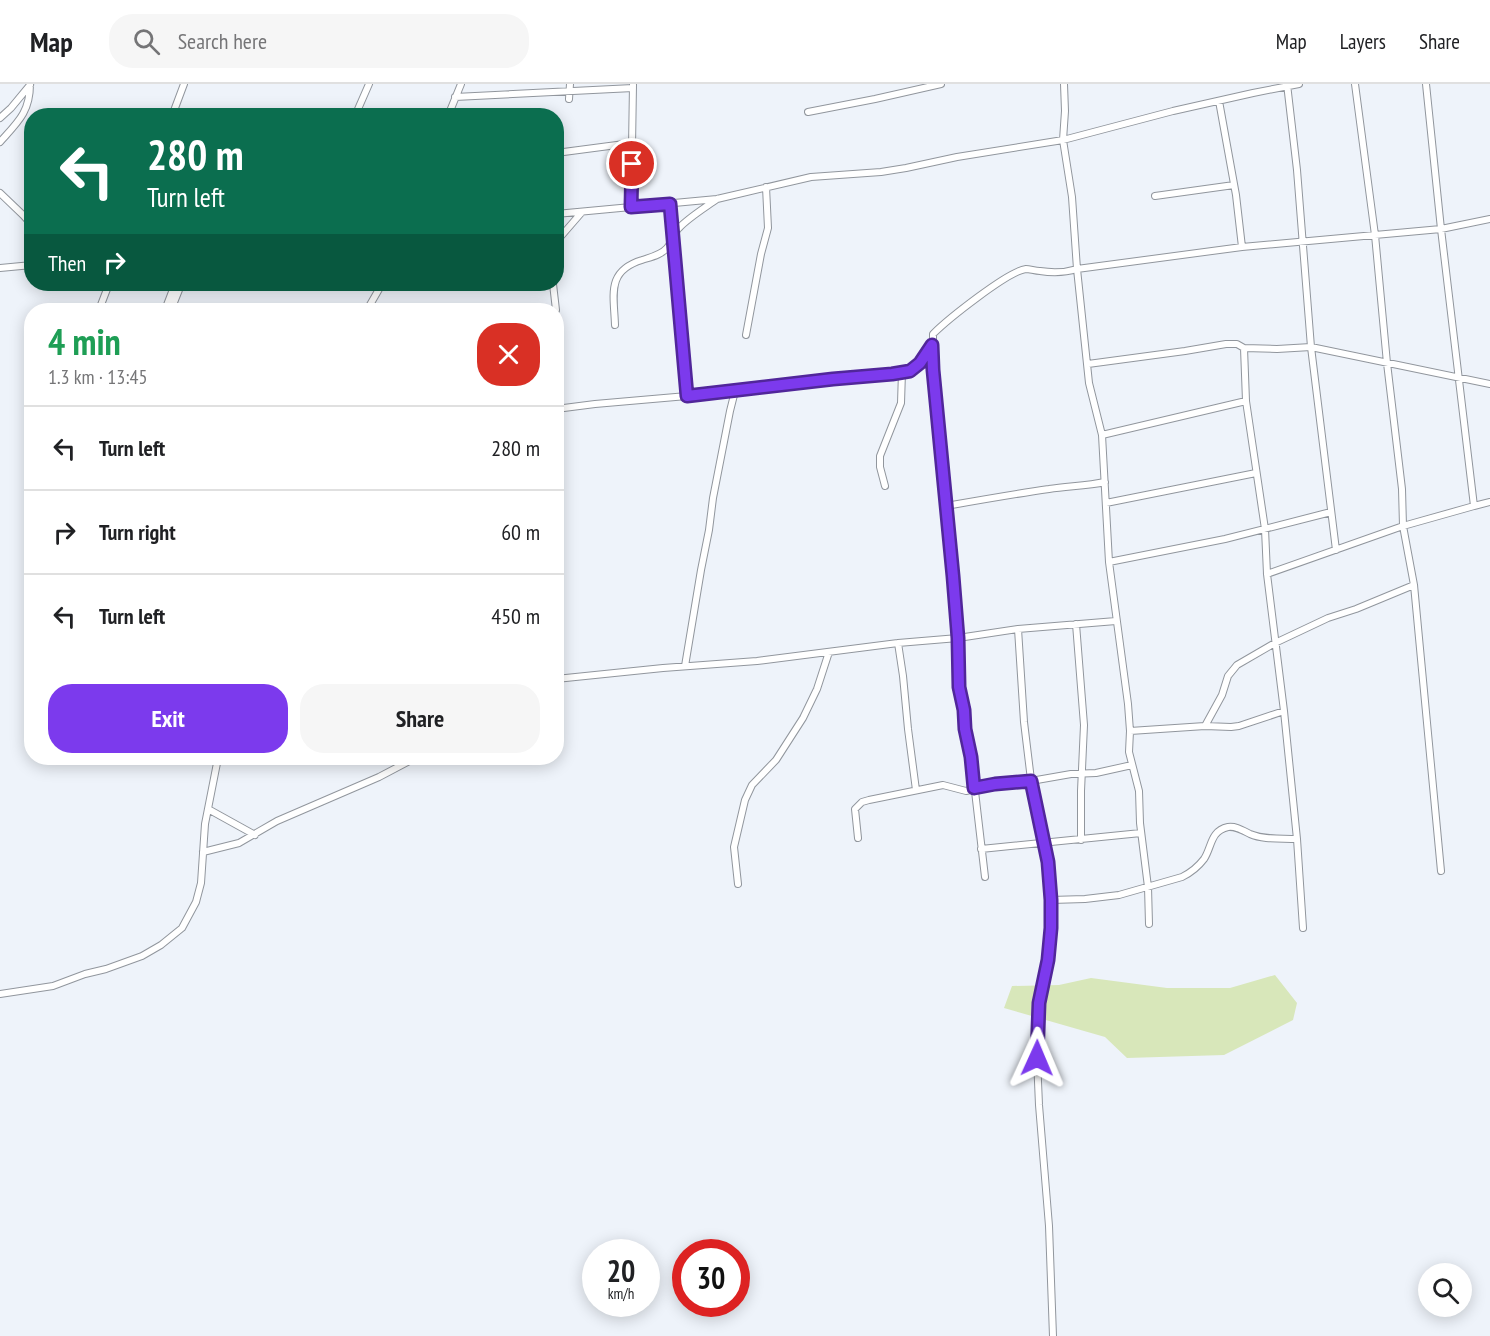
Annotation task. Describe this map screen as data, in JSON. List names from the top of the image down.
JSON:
{
  "page": {
    "header": "Map",
    "search": "Search here",
    "nav": ["Map", "Layers", "Share"],
    "turn": ["280 m", "Turn left"],
    "then": "Then",
    "heading": ["4 min", "1.3 km · 13:45"],
    "list": [
      {
        "name": "Turn left",
        "value": "280 m"
      },
      {
        "name": "Turn right",
        "value": "60 m"
      },
      {
        "name": "Turn left",
        "value": "450 m"
      }
    ],
    "buttons": ["Exit", "Share"],
    "speed": "20 km/h",
    "limit": "30"
  }
}
